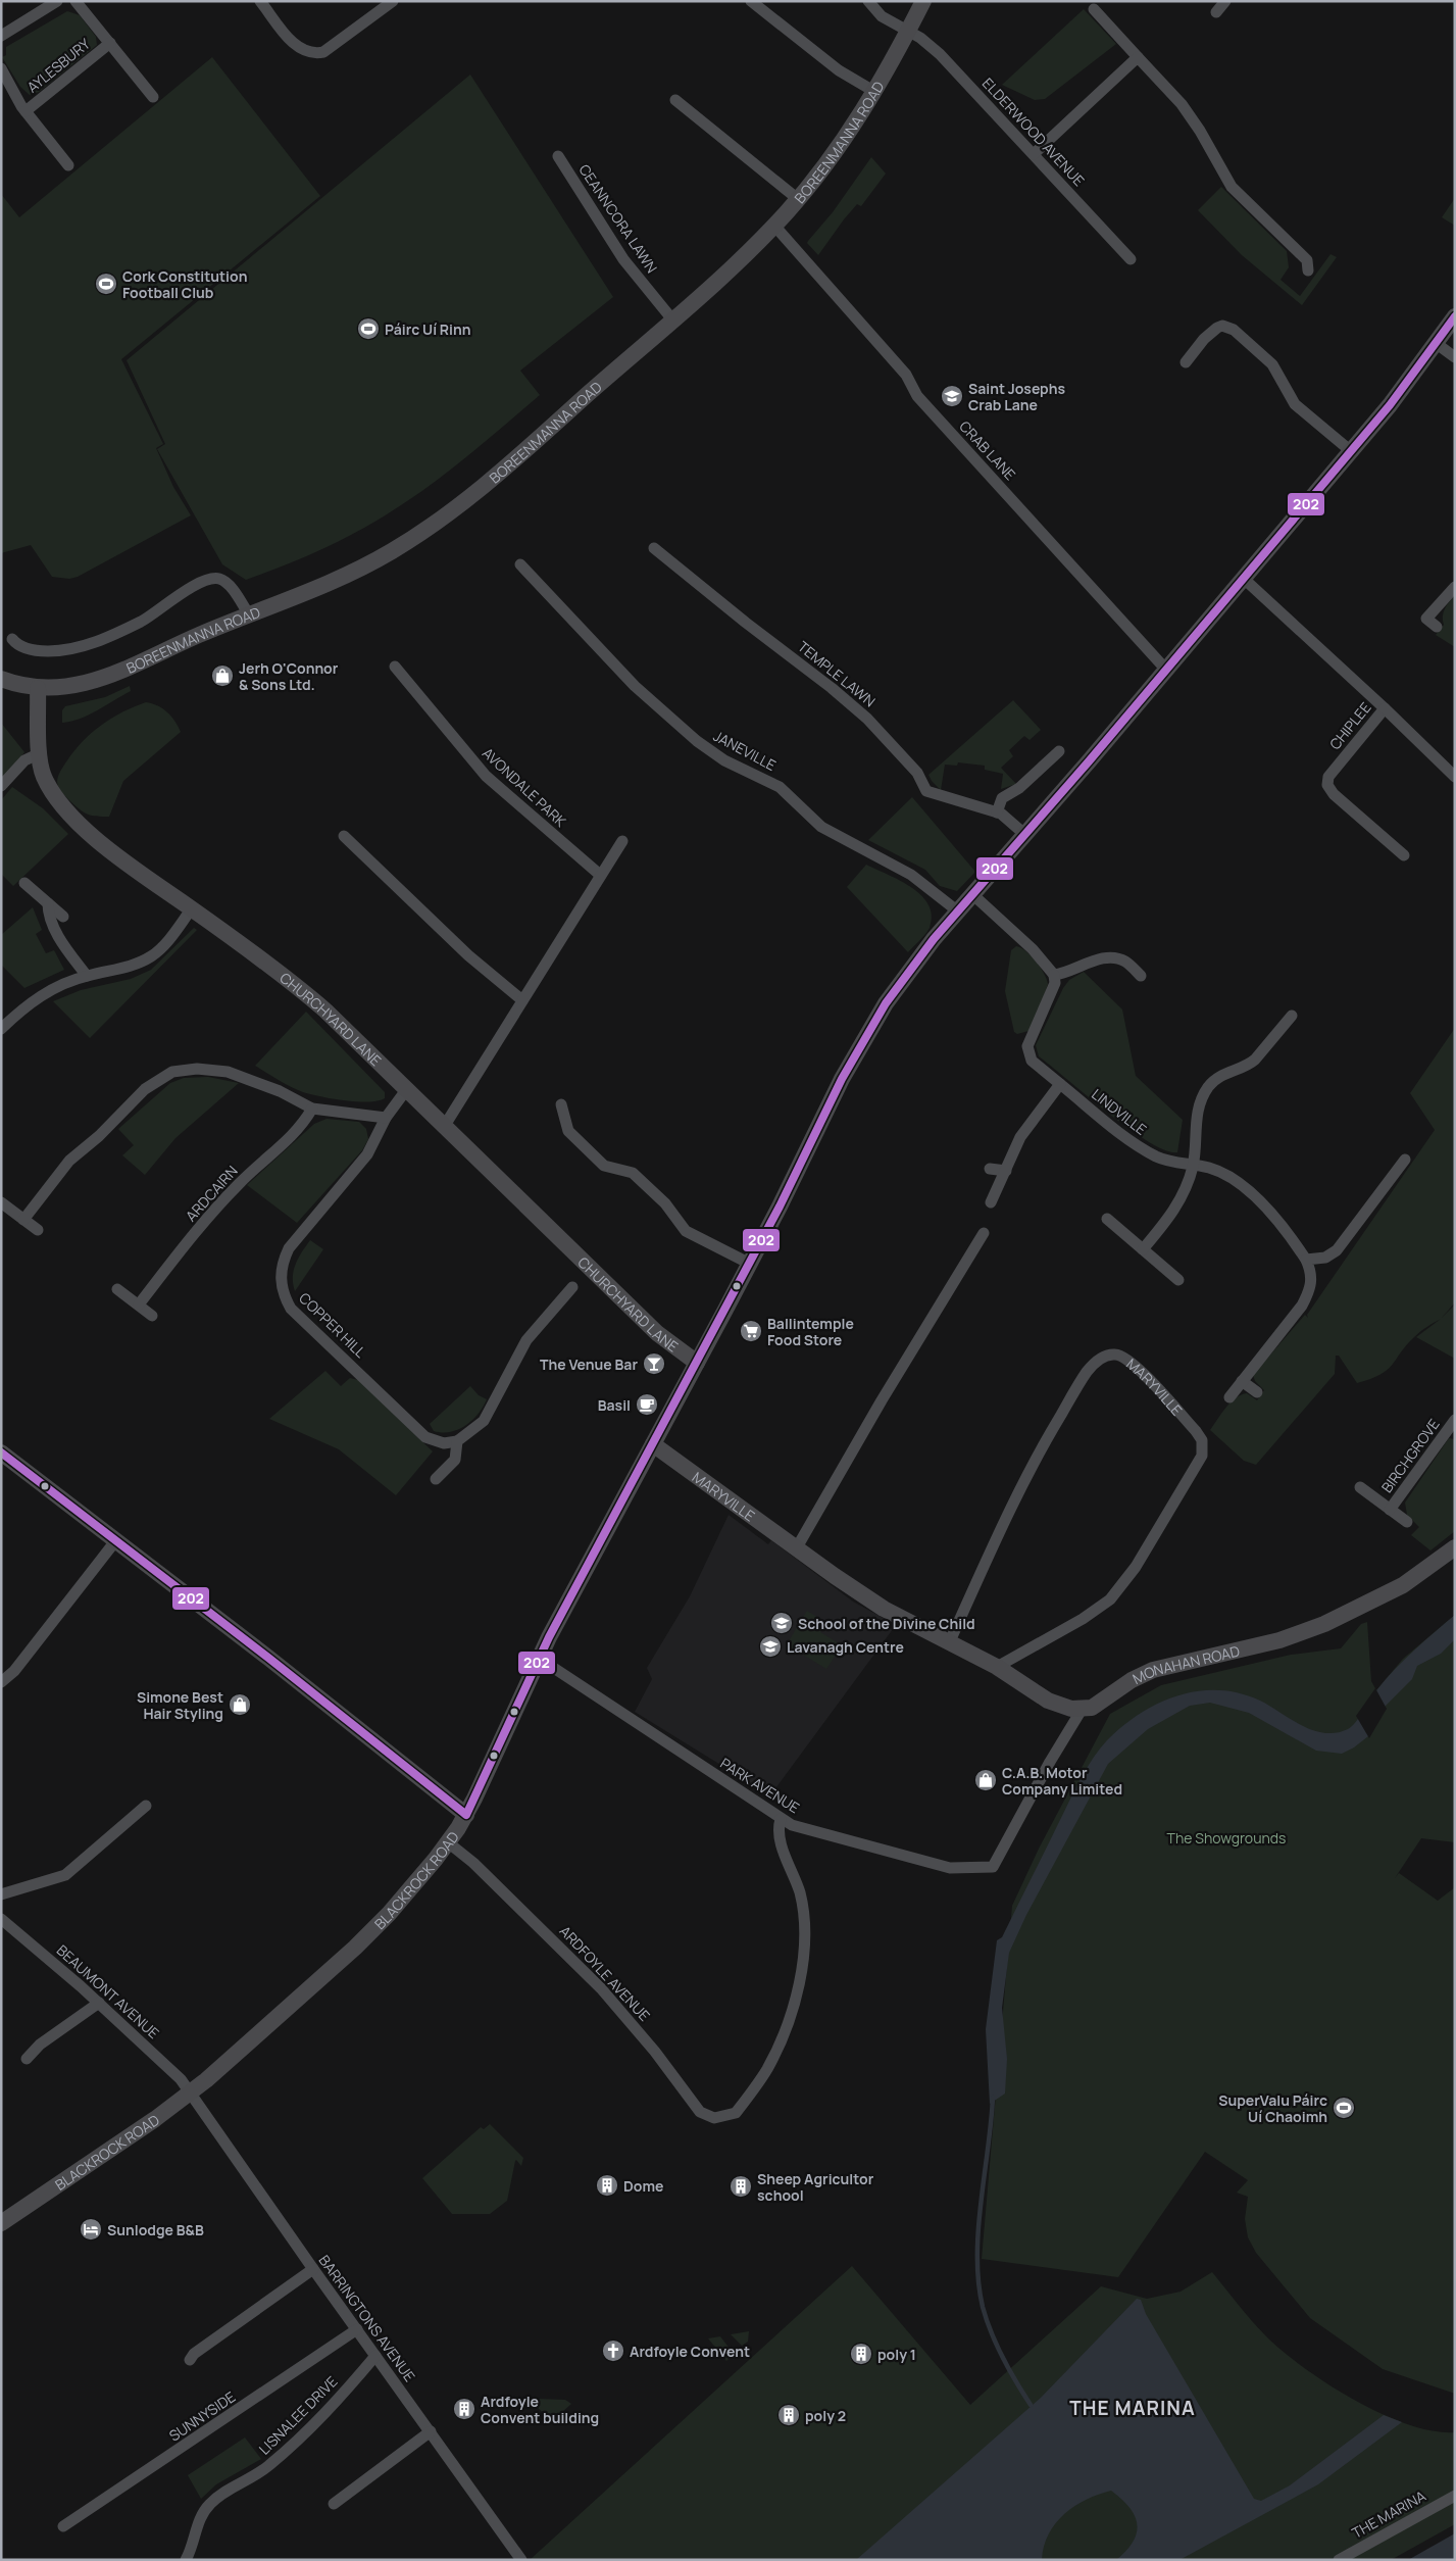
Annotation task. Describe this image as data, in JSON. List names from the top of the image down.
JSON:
{
  "streets": {
    "street": [
      "AYLESBURY",
      "ELDERWOOD AVENUE",
      "BOREENMANNA ROAD",
      "CEANNCORA LAWN",
      "CRAB LANE",
      "TEMPLE LAWN",
      "CHIPLEE",
      "JANEVILLE",
      "AVONDALE PARK",
      "CHURCHYARD LANE",
      "LINDVILLE",
      "ARDCAIRN",
      "COPPER HILL",
      "MARYVILLE",
      "BIRCHGROVE",
      "MONAHAN ROAD",
      "PARK AVENUE",
      "BLACKROCK ROAD",
      "ARDFOYLE AVENUE",
      "BEAUMONT AVENUE",
      "BARRINGTONS AVENUE",
      "LISNALEE DRIVE",
      "SUNNYSIDE",
      "THE MARINA"
    ]
  },
  "crossings": [
    ["ELDERWOOD AVENUE", "BOREENMANNA ROAD"],
    ["BOREENMANNA ROAD", "CEANNCORA LAWN"],
    ["BOREENMANNA ROAD", "CRAB LANE"],
    ["BOREENMANNA ROAD", "CHURCHYARD LANE"],
    ["CRAB LANE", "BLACKROCK ROAD"],
    ["TEMPLE LAWN", "BLACKROCK ROAD"],
    ["CHIPLEE", "BLACKROCK ROAD"],
    ["JANEVILLE", "BLACKROCK ROAD"],
    ["CHURCHYARD LANE", "COPPER HILL"],
    ["CHURCHYARD LANE", "BLACKROCK ROAD"],
    ["MARYVILLE", "MONAHAN ROAD"],
    ["MARYVILLE", "PARK AVENUE"],
    ["MARYVILLE", "BLACKROCK ROAD"],
    ["MONAHAN ROAD", "PARK AVENUE"],
    ["PARK AVENUE", "BLACKROCK ROAD"],
    ["PARK AVENUE", "ARDFOYLE AVENUE"],
    ["BLACKROCK ROAD", "ARDFOYLE AVENUE"],
    ["BLACKROCK ROAD", "BEAUMONT AVENUE"],
    ["BLACKROCK ROAD", "BARRINGTONS AVENUE"],
    ["BEAUMONT AVENUE", "BARRINGTONS AVENUE"],
    ["BARRINGTONS AVENUE", "LISNALEE DRIVE"],
    ["BARRINGTONS AVENUE", "SUNNYSIDE"]
  ],
  "districts": ["THE MARINA"],
  "parks": ["The Showgrounds"],
  "places": {
    "sports": ["Cork Constitution Football Club", "Páirc Uí Rinn", "SuperValu Páirc Uí Chaoimh"],
    "school or university": ["Saint Josephs Crab Lane", "School of the Divine Child", "Lavanagh Centre"],
    "shop": ["Jerh O'Connor & Sons Ltd.", "Simone Best Hair Styling", "C.A.B. Motor Company Limited"],
    "supermarket": ["Ballintemple Food Store"],
    "bar": ["The Venue Bar"],
    "cafe": ["Basil"],
    "building": [
      "Dome",
      "Sheep Agricultor school",
      "poly 1",
      "Ardfoyle Convent building",
      "poly 2"
    ],
    "hotel": ["Sunlodge B&B"],
    "church": ["Ardfoyle Convent"]
  },
  "lines": ["transit line 202"]
}
